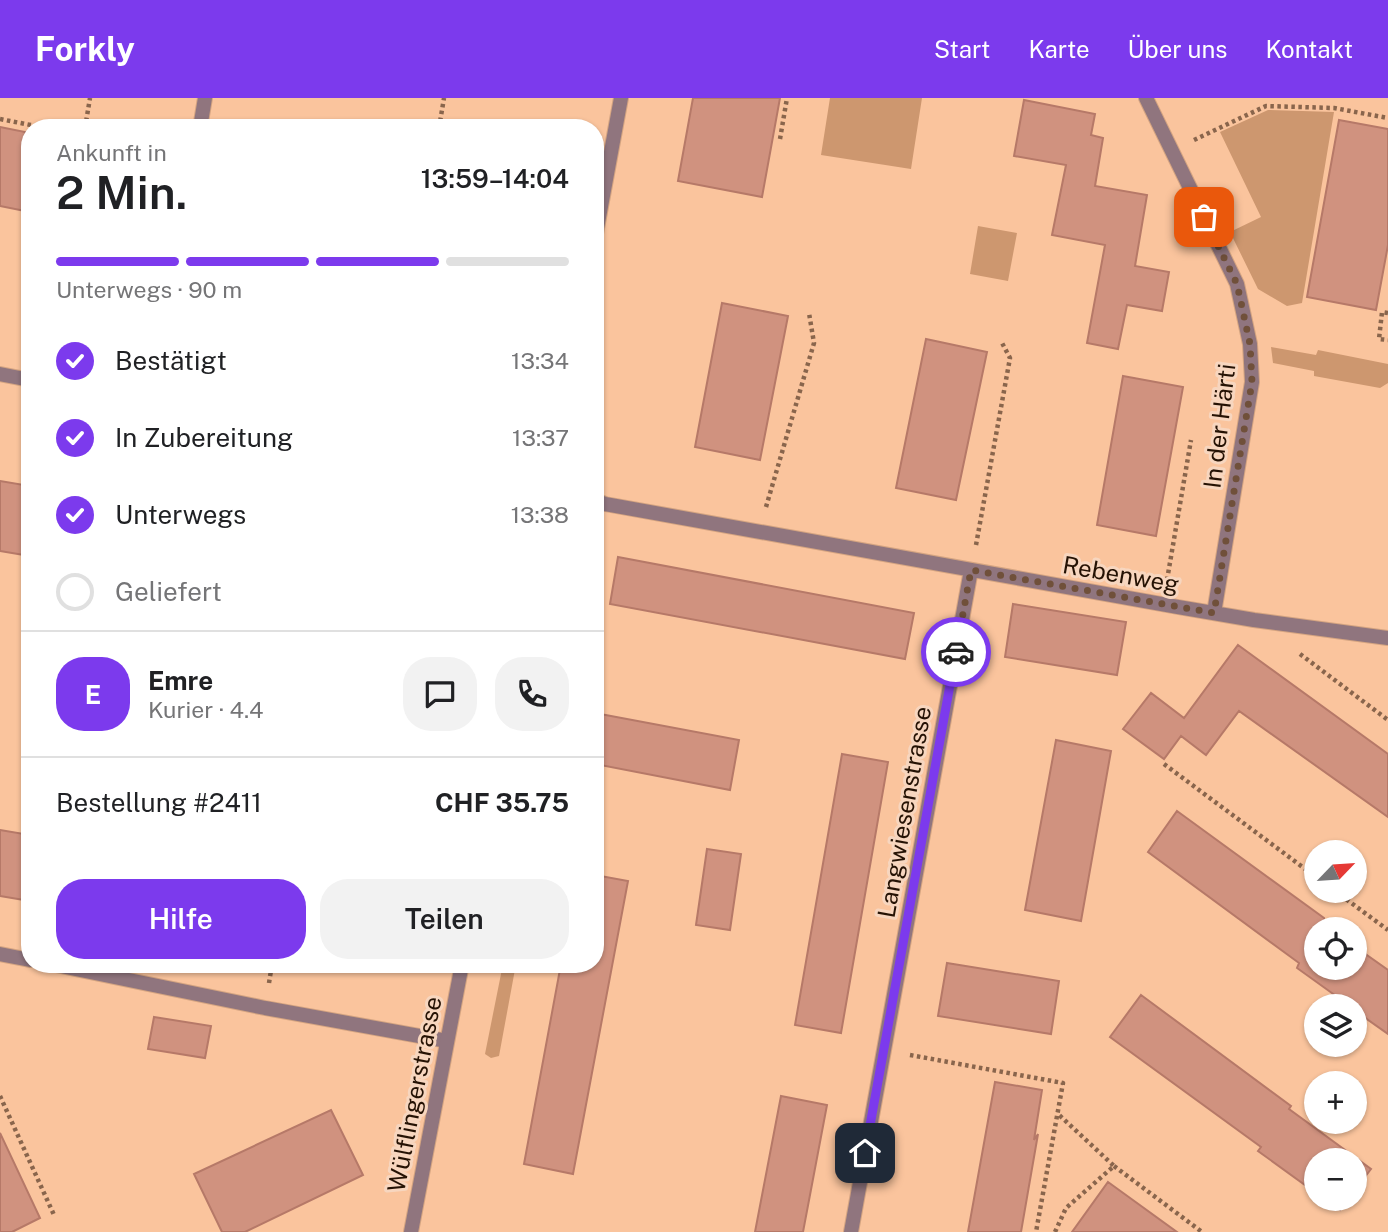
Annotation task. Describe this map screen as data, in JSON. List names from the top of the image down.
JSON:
{
  "streets": {
    "street": [
      "In der Härti",
      "Rebenweg",
      "Langwiesenstrasse",
      "Wülflingerstrasse"
    ]
  },
  "crossings": [
    ["In der Härti", "Rebenweg"],
    ["Rebenweg", "Langwiesenstrasse"]
  ],
  "north": "top right",
  "page": {
    "header": "Forkly",
    "nav": [
      "Start",
      "Karte",
      "Über uns",
      "Kontakt"
    ],
    "heading": ["2 Min.", "Ankunft in", "13:59–14:04"],
    "panel": [
      "Emre",
      "Kurier · 4.4",
      "Bestellung #2411",
      "CHF 35.75"
    ],
    "bar": "Unterwegs · 90 m",
    "list": [
      ["Bestätigt", "13:34"],
      ["In Zubereitung", "13:37"],
      ["Unterwegs", "13:38"],
      "Geliefert"
    ],
    "round": "E",
    "map_buttons": ["+", "−"],
    "buttons": ["Hilfe", "Teilen"]
  }
}
